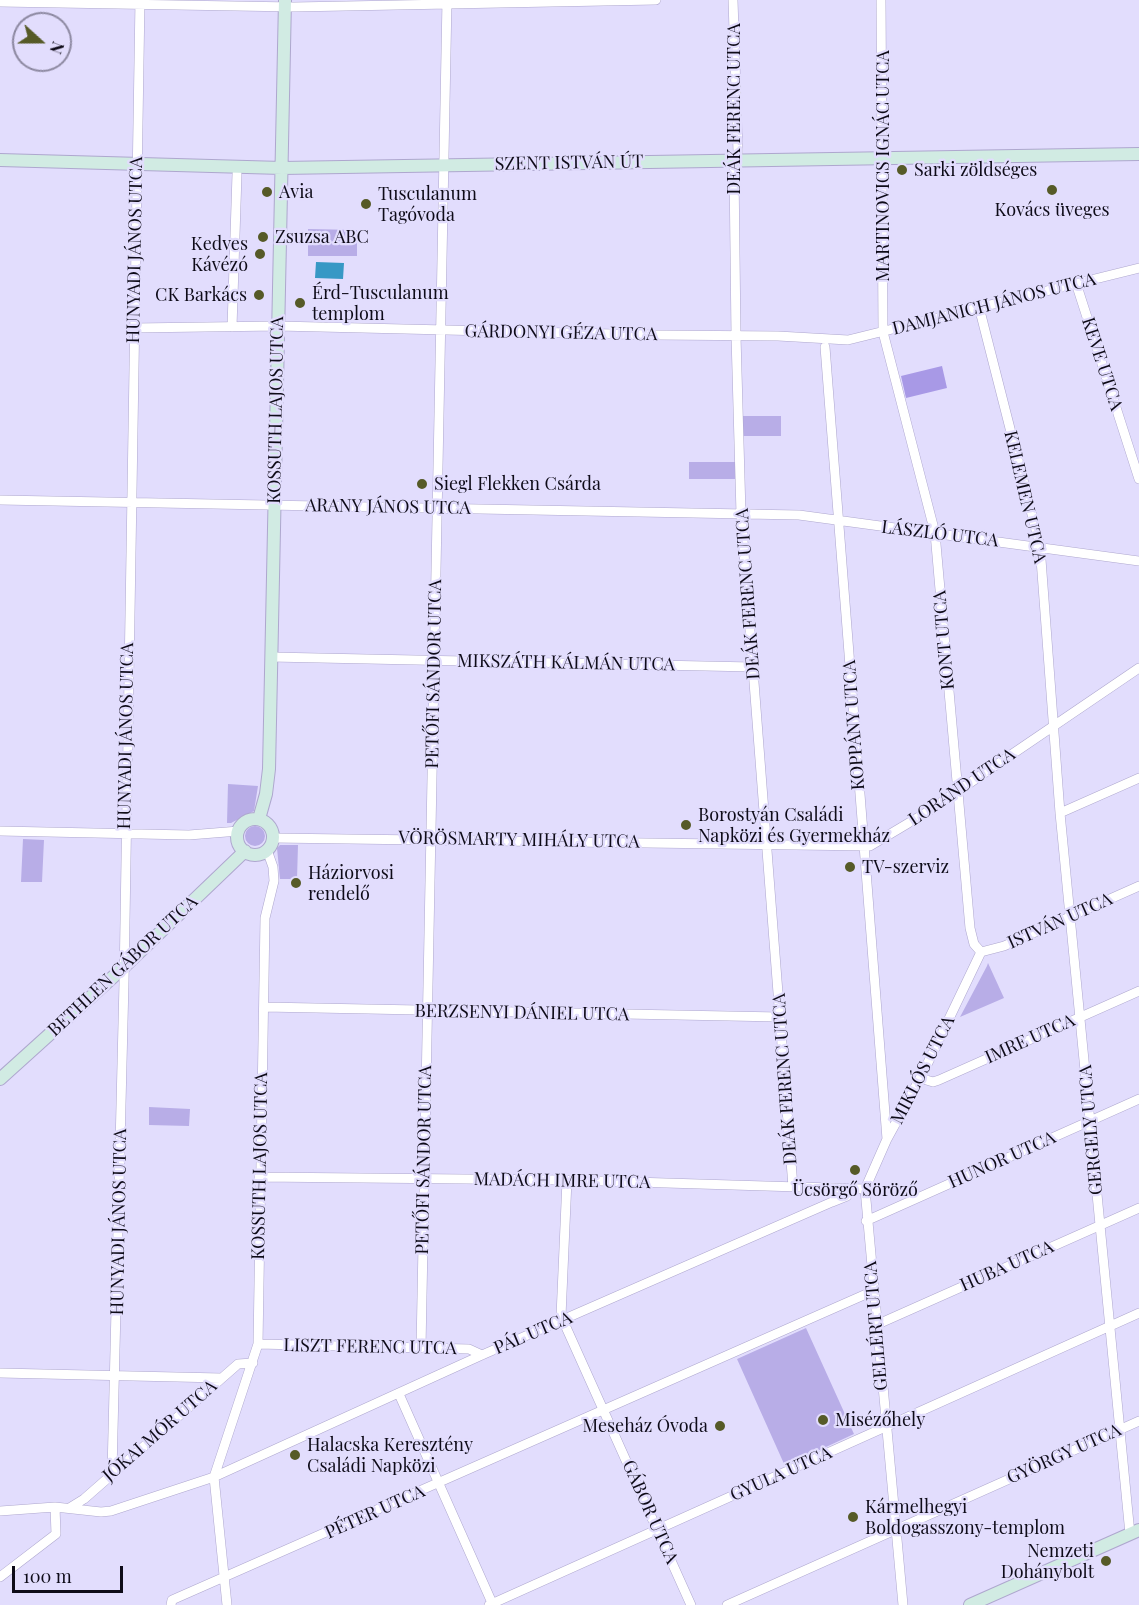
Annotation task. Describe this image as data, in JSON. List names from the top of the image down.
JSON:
{
  "streets": {
    "street": [
      "DEÁK FERENC UTCA",
      "SZENT ISTVÁN ÚT",
      "MARTINOVICS IGNÁC UTCA",
      "HUNYADI JÁNOS UTCA",
      "DAMJANICH JÁNOS UTCA",
      "GÁRDONYI GÉZA UTCA",
      "KEVE UTCA",
      "KOSSUTH LAJOS UTCA",
      "KELEMEN UTCA",
      "ARANY JÁNOS UTCA",
      "LÁSZLÓ UTCA",
      "KONT UTCA",
      "MIKSZÁTH KÁLMÁN UTCA",
      "PETŐFI SÁNDOR UTCA",
      "KOPPÁNY UTCA",
      "LORÁND UTCA",
      "VÖRÖSMARTY MIHÁLY UTCA",
      "ISTVÁN UTCA",
      "BETHLEN GÁBOR UTCA",
      "BERZSENYI DÁNIEL UTCA",
      "IMRE UTCA",
      "MIKLÓS UTCA",
      "GERGELY UTCA",
      "HUNOR UTCA",
      "MADÁCH IMRE UTCA",
      "HUBA UTCA",
      "GELLÉRT UTCA",
      "PÁL UTCA",
      "LISZT FERENC UTCA",
      "JÓKAI MÓR UTCA",
      "GYÖRGY UTCA",
      "GYULA UTCA",
      "PÉTER UTCA",
      "GÁBOR UTCA"
    ]
  },
  "crossings": [
    ["DEÁK FERENC UTCA", "SZENT ISTVÁN ÚT"],
    ["DEÁK FERENC UTCA", "DAMJANICH JÁNOS UTCA"],
    ["DEÁK FERENC UTCA", "GÁRDONYI GÉZA UTCA"],
    ["DEÁK FERENC UTCA", "ARANY JÁNOS UTCA"],
    ["DEÁK FERENC UTCA", "LÁSZLÓ UTCA"],
    ["DEÁK FERENC UTCA", "MIKSZÁTH KÁLMÁN UTCA"],
    ["DEÁK FERENC UTCA", "LORÁND UTCA"],
    ["DEÁK FERENC UTCA", "VÖRÖSMARTY MIHÁLY UTCA"],
    ["DEÁK FERENC UTCA", "BERZSENYI DÁNIEL UTCA"],
    ["DEÁK FERENC UTCA", "MADÁCH IMRE UTCA"],
    ["SZENT ISTVÁN ÚT", "MARTINOVICS IGNÁC UTCA"],
    ["SZENT ISTVÁN ÚT", "HUNYADI JÁNOS UTCA"],
    ["SZENT ISTVÁN ÚT", "KOSSUTH LAJOS UTCA"],
    ["SZENT ISTVÁN ÚT", "PETŐFI SÁNDOR UTCA"],
    ["MARTINOVICS IGNÁC UTCA", "DAMJANICH JÁNOS UTCA"],
    ["MARTINOVICS IGNÁC UTCA", "KONT UTCA"],
    ["HUNYADI JÁNOS UTCA", "GÁRDONYI GÉZA UTCA"],
    ["HUNYADI JÁNOS UTCA", "ARANY JÁNOS UTCA"],
    ["HUNYADI JÁNOS UTCA", "BETHLEN GÁBOR UTCA"],
    ["HUNYADI JÁNOS UTCA", "JÓKAI MÓR UTCA"],
    ["DAMJANICH JÁNOS UTCA", "GÁRDONYI GÉZA UTCA"],
    ["DAMJANICH JÁNOS UTCA", "KEVE UTCA"],
    ["DAMJANICH JÁNOS UTCA", "KELEMEN UTCA"],
    ["DAMJANICH JÁNOS UTCA", "KONT UTCA"],
    ["DAMJANICH JÁNOS UTCA", "KOPPÁNY UTCA"],
    ["GÁRDONYI GÉZA UTCA", "KOSSUTH LAJOS UTCA"],
    ["GÁRDONYI GÉZA UTCA", "PETŐFI SÁNDOR UTCA"],
    ["KOSSUTH LAJOS UTCA", "ARANY JÁNOS UTCA"],
    ["KOSSUTH LAJOS UTCA", "MIKSZÁTH KÁLMÁN UTCA"],
    ["KOSSUTH LAJOS UTCA", "VÖRÖSMARTY MIHÁLY UTCA"],
    ["KOSSUTH LAJOS UTCA", "BETHLEN GÁBOR UTCA"],
    ["KOSSUTH LAJOS UTCA", "BERZSENYI DÁNIEL UTCA"],
    ["KOSSUTH LAJOS UTCA", "MADÁCH IMRE UTCA"],
    ["KOSSUTH LAJOS UTCA", "PÁL UTCA"],
    ["KOSSUTH LAJOS UTCA", "LISZT FERENC UTCA"],
    ["KOSSUTH LAJOS UTCA", "JÓKAI MÓR UTCA"],
    ["KELEMEN UTCA", "LÁSZLÓ UTCA"],
    ["KELEMEN UTCA", "LORÁND UTCA"],
    ["KELEMEN UTCA", "GERGELY UTCA"],
    ["ARANY JÁNOS UTCA", "LÁSZLÓ UTCA"],
    ["ARANY JÁNOS UTCA", "PETŐFI SÁNDOR UTCA"],
    ["LÁSZLÓ UTCA", "KONT UTCA"],
    ["LÁSZLÓ UTCA", "KOPPÁNY UTCA"],
    ["KONT UTCA", "LORÁND UTCA"],
    ["KONT UTCA", "ISTVÁN UTCA"],
    ["KONT UTCA", "MIKLÓS UTCA"],
    ["MIKSZÁTH KÁLMÁN UTCA", "PETŐFI SÁNDOR UTCA"],
    ["PETŐFI SÁNDOR UTCA", "VÖRÖSMARTY MIHÁLY UTCA"],
    ["PETŐFI SÁNDOR UTCA", "BERZSENYI DÁNIEL UTCA"],
    ["PETŐFI SÁNDOR UTCA", "MADÁCH IMRE UTCA"],
    ["PETŐFI SÁNDOR UTCA", "LISZT FERENC UTCA"],
    ["KOPPÁNY UTCA", "LORÁND UTCA"],
    ["KOPPÁNY UTCA", "MIKLÓS UTCA"],
    ["LORÁND UTCA", "VÖRÖSMARTY MIHÁLY UTCA"],
    ["LORÁND UTCA", "GERGELY UTCA"],
    ["VÖRÖSMARTY MIHÁLY UTCA", "BETHLEN GÁBOR UTCA"],
    ["ISTVÁN UTCA", "MIKLÓS UTCA"],
    ["ISTVÁN UTCA", "GERGELY UTCA"],
    ["IMRE UTCA", "MIKLÓS UTCA"],
    ["IMRE UTCA", "GERGELY UTCA"],
    ["MIKLÓS UTCA", "MADÁCH IMRE UTCA"],
    ["MIKLÓS UTCA", "GELLÉRT UTCA"],
    ["GERGELY UTCA", "HUNOR UTCA"],
    ["GERGELY UTCA", "HUBA UTCA"],
    ["GERGELY UTCA", "GYÖRGY UTCA"],
    ["GERGELY UTCA", "GYULA UTCA"],
    ["HUNOR UTCA", "GELLÉRT UTCA"],
    ["MADÁCH IMRE UTCA", "GELLÉRT UTCA"],
    ["MADÁCH IMRE UTCA", "PÁL UTCA"],
    ["HUBA UTCA", "GELLÉRT UTCA"],
    ["GELLÉRT UTCA", "GYÖRGY UTCA"],
    ["GELLÉRT UTCA", "GYULA UTCA"],
    ["GELLÉRT UTCA", "PÉTER UTCA"],
    ["PÁL UTCA", "LISZT FERENC UTCA"],
    ["PÁL UTCA", "JÓKAI MÓR UTCA"],
    ["PÁL UTCA", "GÁBOR UTCA"],
    ["GYULA UTCA", "GÁBOR UTCA"],
    ["PÉTER UTCA", "GÁBOR UTCA"]
  ],
  "places": [
    "Sarki zöldséges",
    "Kovács üveges",
    "Avia",
    "Tusculanum Tagóvoda",
    "Zsuzsa ABC",
    "Kedves Kávézó",
    "CK Barkács",
    "Érd-Tusculanum templom",
    "Siegl Flekken Csárda",
    "Borostyán Családi Napközi és Gyermekház",
    "TV-szerviz",
    "Háziorvosi rendelő",
    "Ücsörgő Söröző",
    "Misézőhely",
    "Meseház Óvoda",
    "Halacska Keresztény Családi Napközi",
    "Kármelhegyi Boldogasszony-templom",
    "Nemzeti Dohánybolt"
  ],
  "scale_bar": "100 m",
  "north": "right"
}
